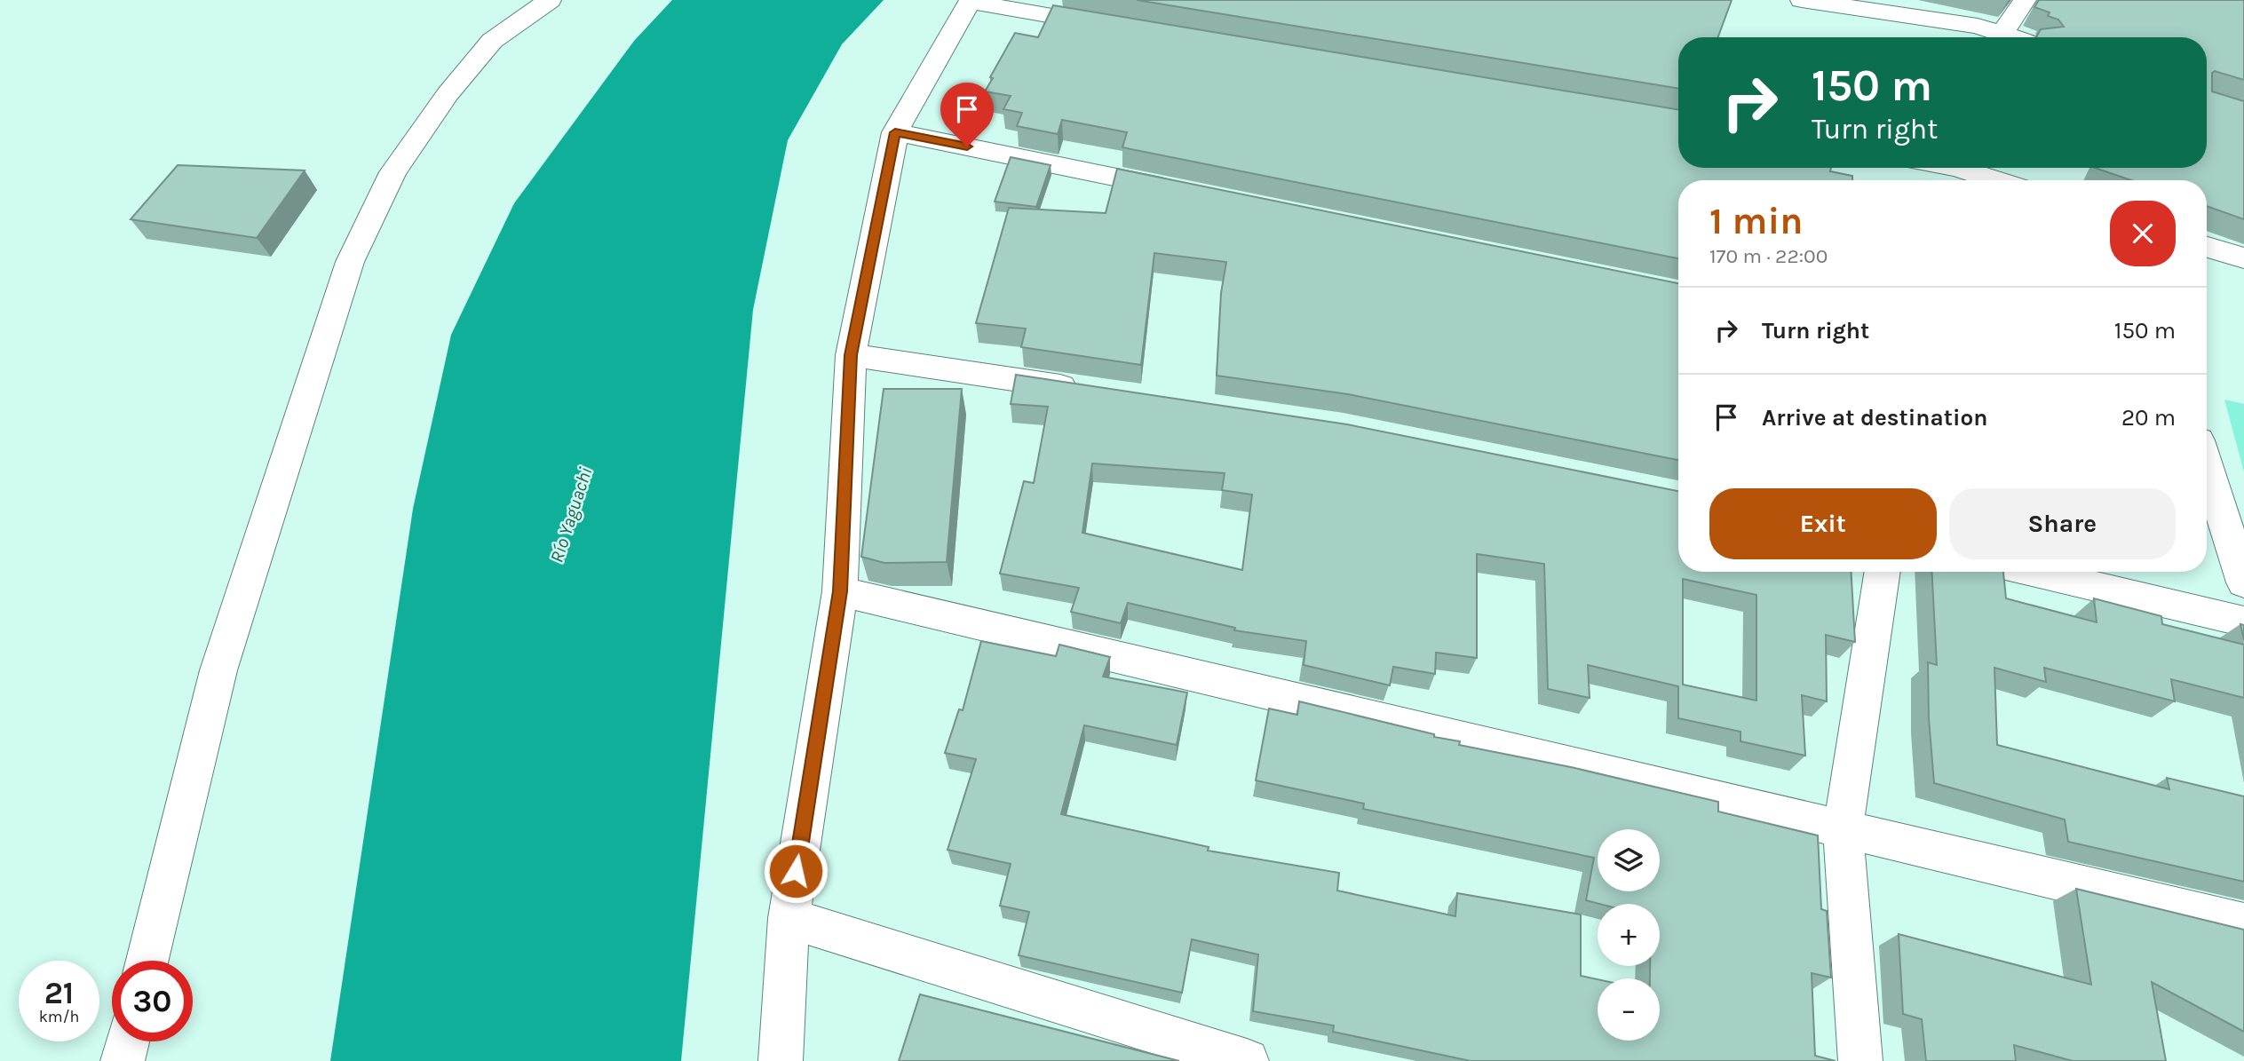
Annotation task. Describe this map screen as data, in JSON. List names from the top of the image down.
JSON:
{
  "water": ["Río Yaguachi"],
  "page": {
    "turn": ["150 m", "Turn right"],
    "heading": ["1 min", "170 m · 22:00"],
    "list": [
      {
        "name": "Turn right",
        "value": "150 m"
      },
      {
        "name": "Arrive at destination",
        "value": "20 m"
      }
    ],
    "buttons": ["Exit", "Share"],
    "map_buttons": ["+", "−"],
    "speed": "21 km/h",
    "limit": "30"
  }
}
